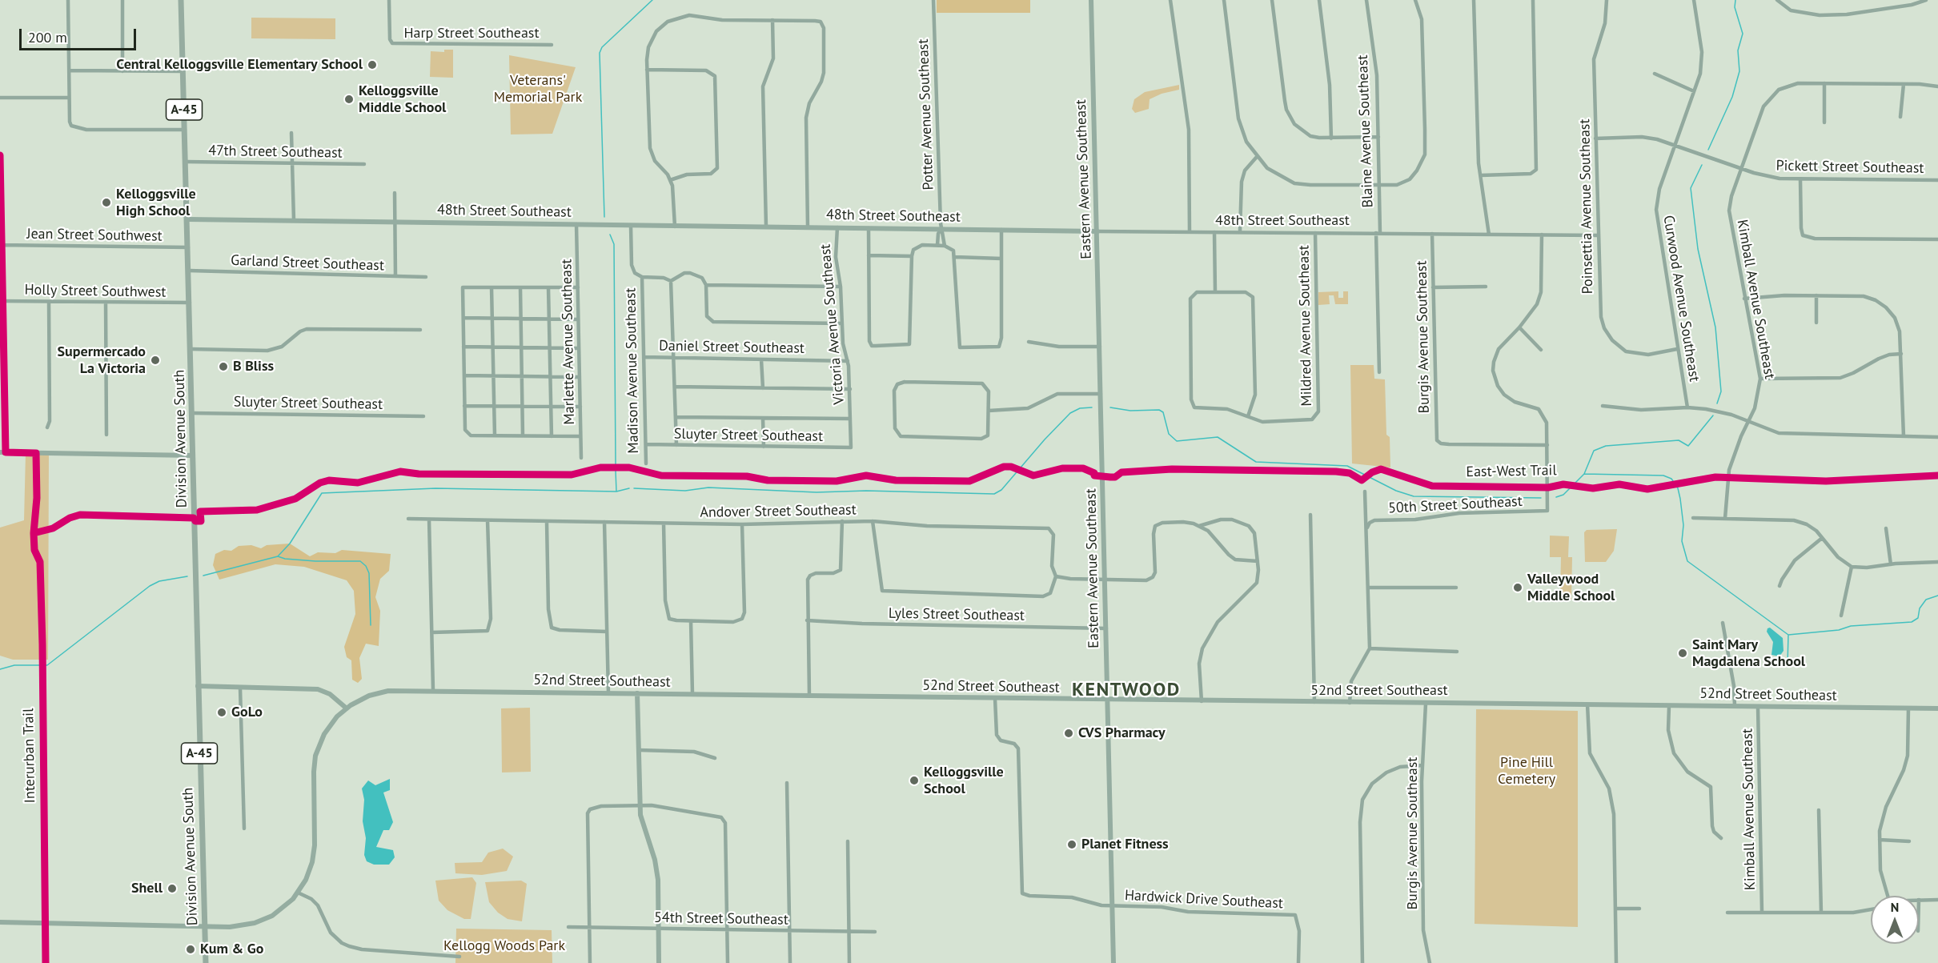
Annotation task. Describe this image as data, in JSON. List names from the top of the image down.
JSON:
{
  "streets": {
    "main road": ["A-45", "Division Avenue South"],
    "street": [
      "Harp Street Southeast",
      "Potter Avenue Southeast",
      "Blaine Avenue Southeast",
      "47th Street Southeast",
      "Pickett Street Southeast",
      "Eastern Avenue Southeast",
      "Poinsettia Avenue Southeast",
      "48th Street Southeast",
      "Jean Street Southwest",
      "Garland Street Southeast",
      "Holly Street Southwest",
      "Curwood Avenue Southeast",
      "Kimball Avenue Southeast",
      "Victoria Avenue Southeast",
      "Mildred Avenue Southeast",
      "Burgis Avenue Southeast",
      "Marlette Avenue Southeast",
      "Daniel Street Southeast",
      "Madison Avenue Southeast",
      "Sluyter Street Southeast",
      "50th Street Southeast",
      "Andover Street Southeast",
      "Lyles Street Southeast",
      "52nd Street Southeast",
      "Hardwick Drive Southeast",
      "54th Street Southeast"
    ],
    "cycle path": ["East-West Trail", "Interurban Trail"]
  },
  "crossings": [
    ["Potter Avenue Southeast", "48th Street Southeast"],
    ["Blaine Avenue Southeast", "48th Street Southeast"],
    ["47th Street Southeast", "Division Avenue South"],
    ["Pickett Street Southeast", "Poinsettia Avenue Southeast"],
    ["Pickett Street Southeast", "Curwood Avenue Southeast"],
    ["Pickett Street Southeast", "Kimball Avenue Southeast"],
    ["Eastern Avenue Southeast", "48th Street Southeast"],
    ["Eastern Avenue Southeast", "Lyles Street Southeast"],
    ["Eastern Avenue Southeast", "52nd Street Southeast"],
    ["Eastern Avenue Southeast", "Hardwick Drive Southeast"],
    ["Poinsettia Avenue Southeast", "48th Street Southeast"],
    ["Poinsettia Avenue Southeast", "Curwood Avenue Southeast"],
    ["48th Street Southeast", "Victoria Avenue Southeast"],
    ["48th Street Southeast", "Mildred Avenue Southeast"],
    ["48th Street Southeast", "Burgis Avenue Southeast"],
    ["48th Street Southeast", "Marlette Avenue Southeast"],
    ["48th Street Southeast", "Division Avenue South"],
    ["Jean Street Southwest", "Division Avenue South"],
    ["Garland Street Southeast", "Division Avenue South"],
    ["Holly Street Southwest", "Division Avenue South"],
    ["Kimball Avenue Southeast", "52nd Street Southeast"],
    ["Victoria Avenue Southeast", "Daniel Street Southeast"],
    ["Victoria Avenue Southeast", "Sluyter Street Southeast"],
    ["Burgis Avenue Southeast", "50th Street Southeast"],
    ["Burgis Avenue Southeast", "52nd Street Southeast"],
    ["Daniel Street Southeast", "Madison Avenue Southeast"],
    ["Madison Avenue Southeast", "Sluyter Street Southeast"],
    ["Sluyter Street Southeast", "Division Avenue South"],
    ["Division Avenue South", "52nd Street Southeast"],
    ["52nd Street Southeast", "Hardwick Drive Southeast"]
  ],
  "districts": ["KENTWOOD"],
  "parks": ["Veterans' Memorial Park", "Pine Hill Cemetery", "Kellogg Woods Park"],
  "places": [
    "Central Kelloggsville Elementary School",
    "Kelloggsville Middle School",
    "Kelloggsville High School",
    "Supermercado La Victoria",
    "B Bliss",
    "Valleywood Middle School",
    "Saint Mary Magdalena School",
    "GoLo",
    "CVS Pharmacy",
    "Kelloggsville School",
    "Planet Fitness",
    "Shell",
    "Kum & Go"
  ],
  "scale_bar": "200 m",
  "north": "top"
}
